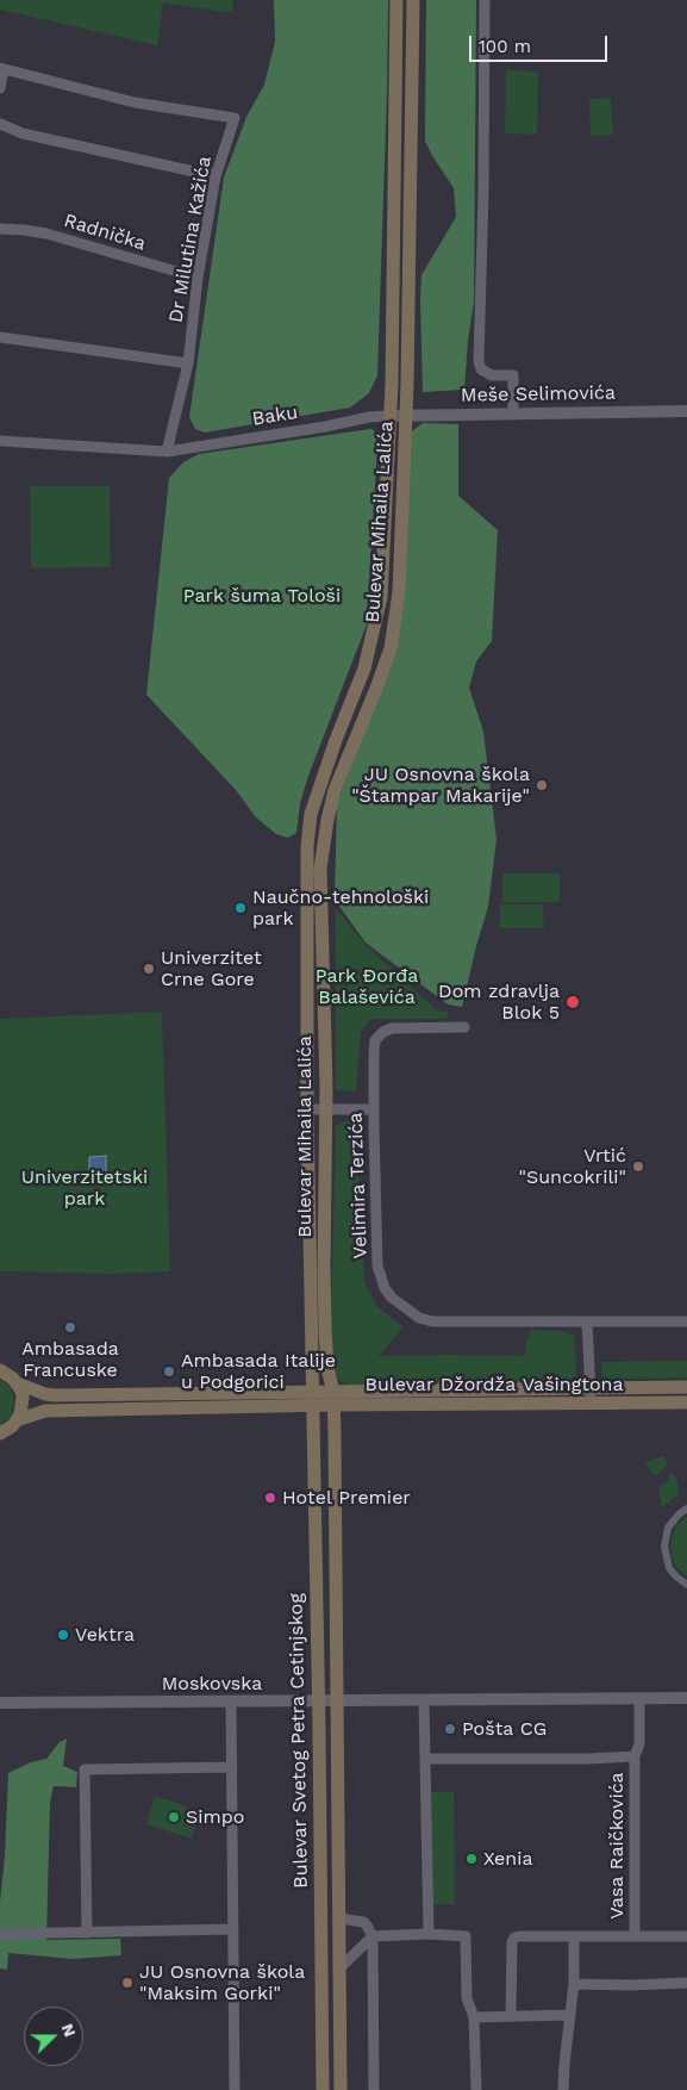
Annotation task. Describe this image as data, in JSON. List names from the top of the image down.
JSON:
{
  "streets": {
    "main road": ["Bulevar Mihaila Lalića", "Bulevar Džordža Vašingtona", "Bulevar Svetog Petra Cetinjskog"],
    "street": [
      "Radnička",
      "Dr Milutina Kažića",
      "Meše Selimovića",
      "Baku",
      "Velimira Terzića",
      "Moskovska",
      "Vasa Raičkovića"
    ]
  },
  "crossings": [
    ["Radnička", "Dr Milutina Kažića"],
    ["Dr Milutina Kažića", "Baku"],
    ["Meše Selimovića", "Baku"],
    ["Meše Selimovića", "Bulevar Mihaila Lalića"],
    ["Baku", "Bulevar Mihaila Lalića"],
    ["Bulevar Mihaila Lalića", "Bulevar Džordža Vašingtona"],
    ["Bulevar Mihaila Lalića", "Bulevar Svetog Petra Cetinjskog"],
    ["Bulevar Džordža Vašingtona", "Bulevar Svetog Petra Cetinjskog"],
    ["Moskovska", "Bulevar Svetog Petra Cetinjskog"]
  ],
  "parks": ["Park šuma Tološi", "Park Đorđa Balaševića", "Univerzitetski park"],
  "places": [
    "JU Osnovna škola \"Štampar Makarije\"",
    "Naučno-tehnološki park",
    "Univerzitet Crne Gore",
    "Dom zdravlja Blok 5",
    "Vrtić \"Suncokrili\"",
    "Ambasada Francuske",
    "Ambasada Italije u Podgorici",
    "Hotel Premier",
    "Vektra",
    "Pošta CG",
    "Simpo",
    "Xenia",
    "JU Osnovna škola \"Maksim Gorki\""
  ],
  "scale_bar": "100 m",
  "north": "right"
}
